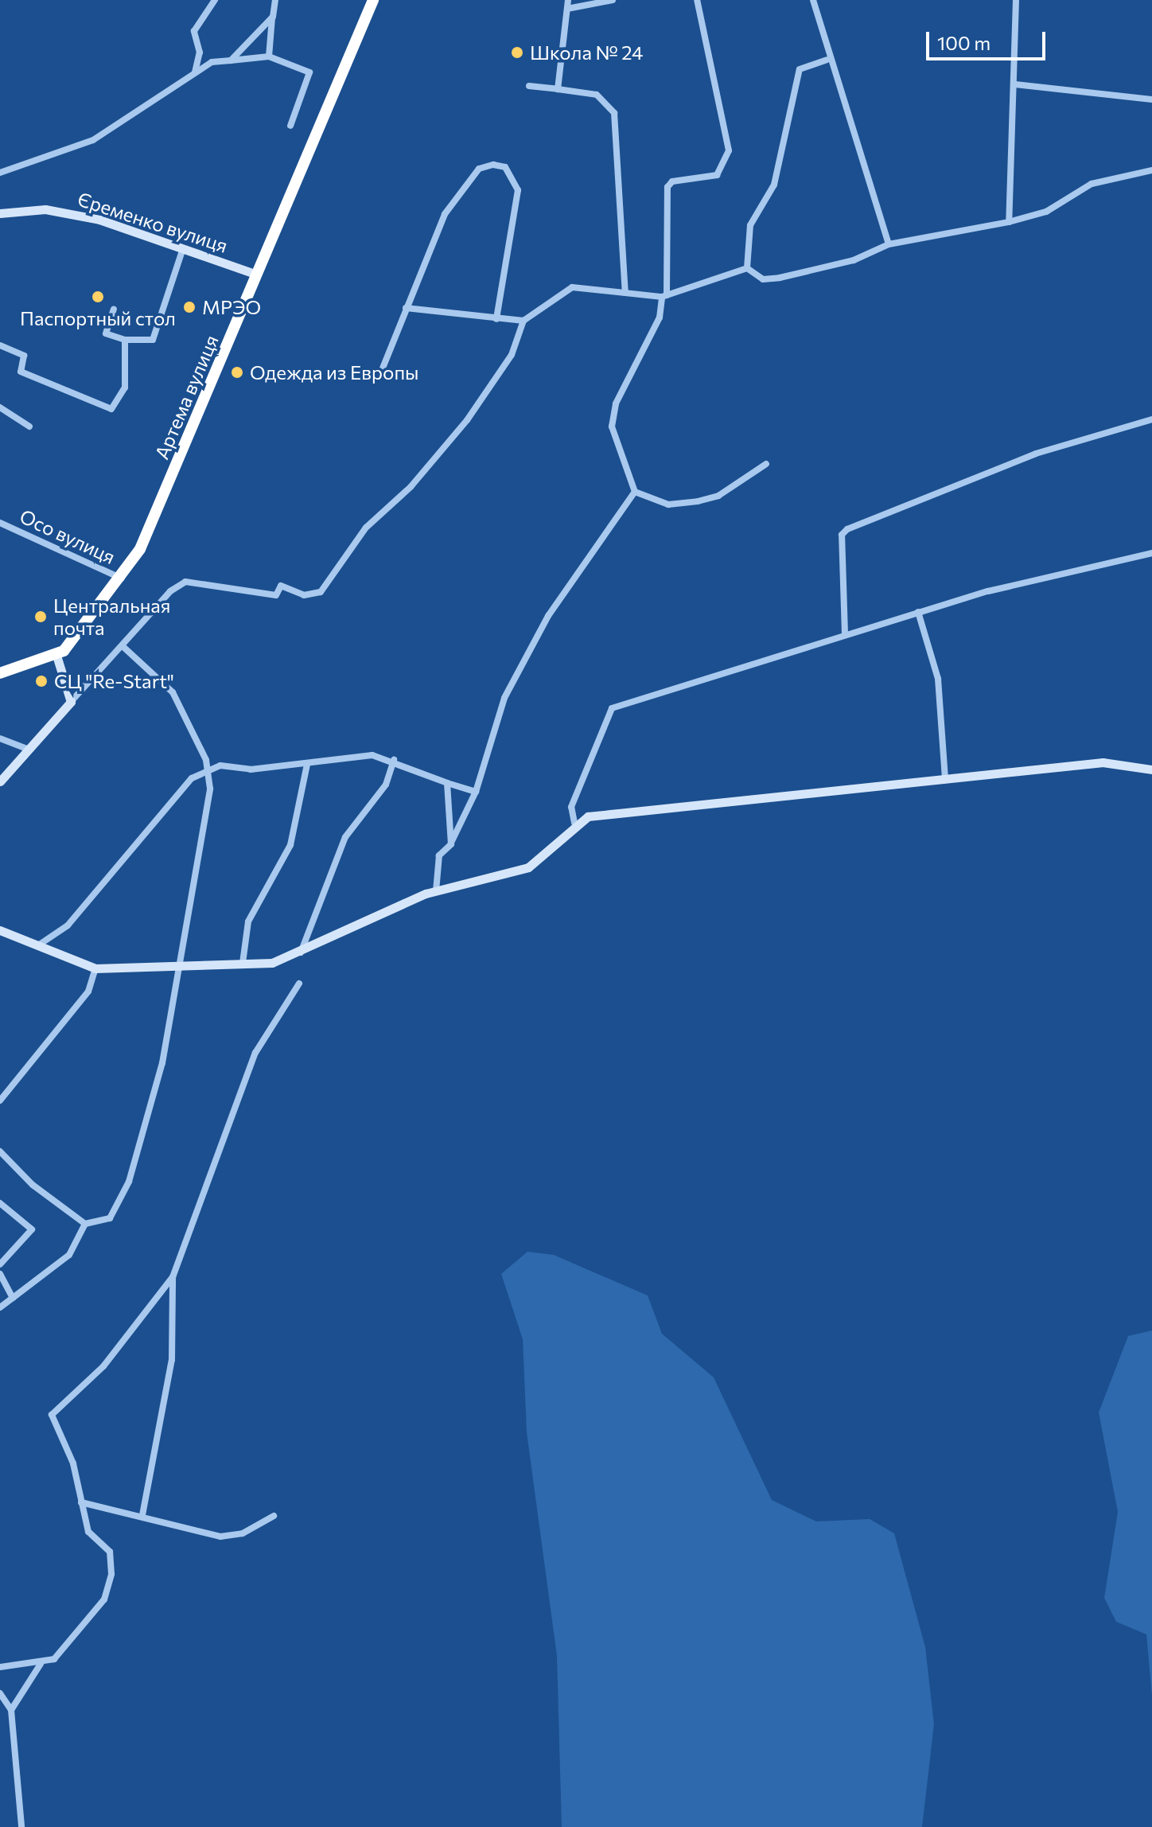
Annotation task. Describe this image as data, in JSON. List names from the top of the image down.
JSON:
{
  "streets": {
    "highway": ["Артема вулиця"],
    "street": ["Єременко вулиця", "Осо вулиця"]
  },
  "crossings": [
    ["Єременко вулиця", "Артема вулиця"],
    ["Артема вулиця", "Осо вулиця"]
  ],
  "places": [
    "Школа № 24",
    "Паспортный стол",
    "МРЭО",
    "Одежда из Европы",
    "Центральная почта",
    "СЦ \"Re-Start\""
  ],
  "scale_bar": "100 m"
}
